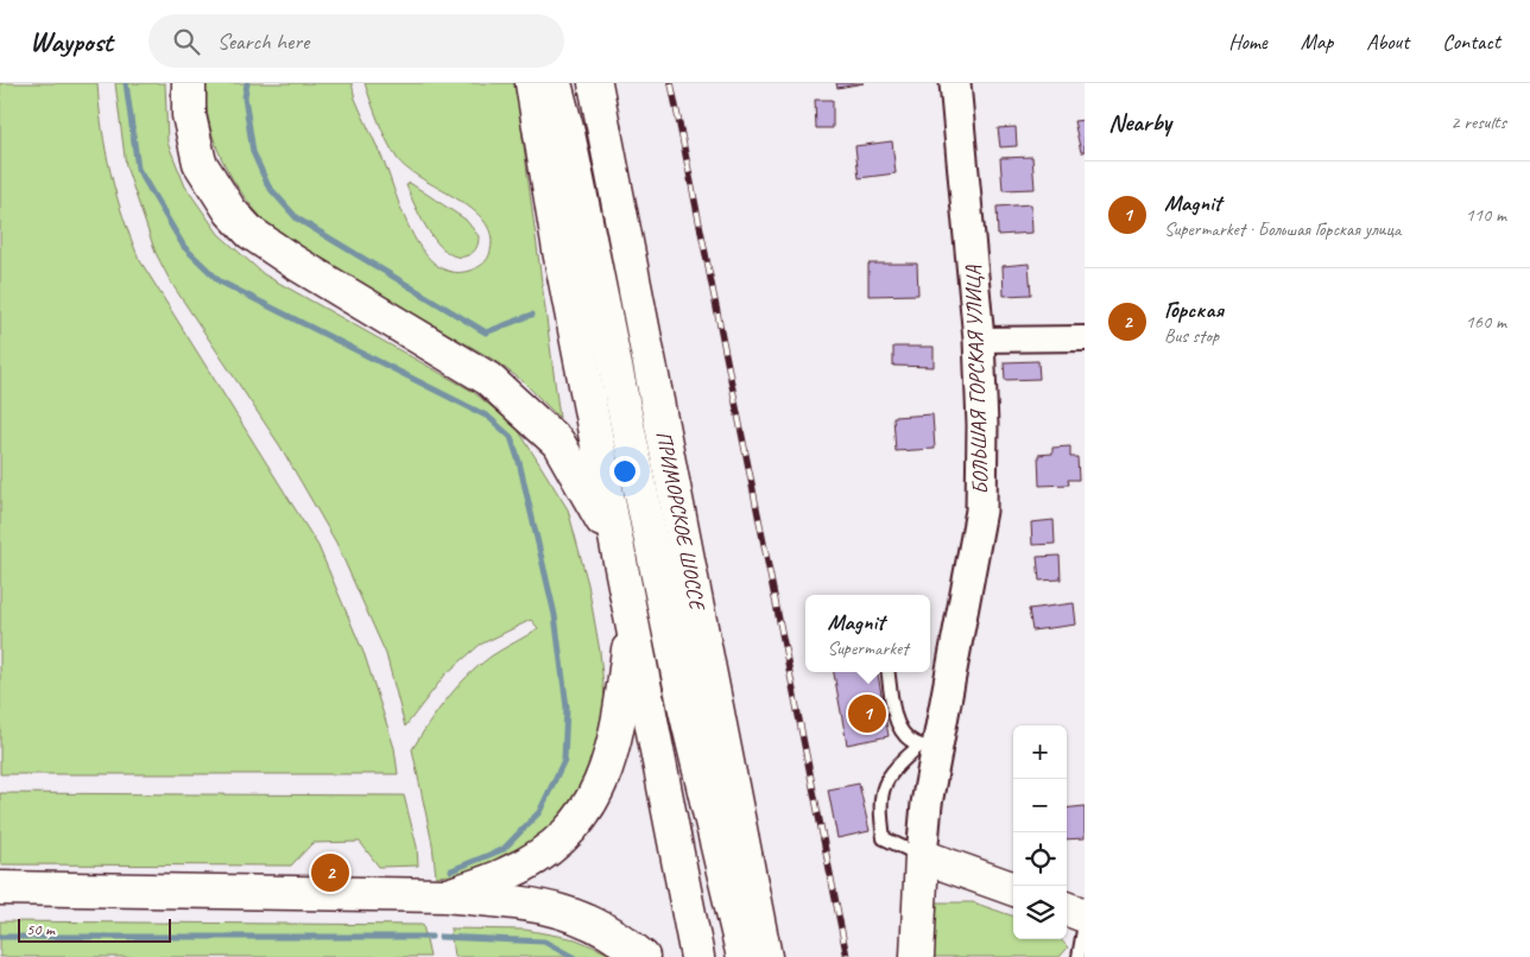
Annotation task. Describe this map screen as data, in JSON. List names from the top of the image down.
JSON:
{
  "streets": {
    "main road": ["БОЛЬШАЯ ГОРСКАЯ УЛИЦА", "ПРИМОРСКОЕ ШОССЕ"]
  },
  "scale_bar": "50 m",
  "page": {
    "header": "Waypost",
    "search": "Search here",
    "nav": [
      "Home",
      "Map",
      "About",
      "Contact"
    ],
    "heading": ["Nearby", "2 results"],
    "list": [
      {
        "mark": "1",
        "name": "Magnit",
        "note": "Supermarket · Большая Горская улица",
        "value": "110 m"
      },
      {
        "mark": "2",
        "name": "Горская",
        "note": "Bus stop",
        "value": "160 m"
      }
    ],
    "popup": ["Magnit", "Supermarket"],
    "pins": ["1", "2"],
    "map_buttons": ["+", "−"],
    "scale": "50 m"
  }
}
